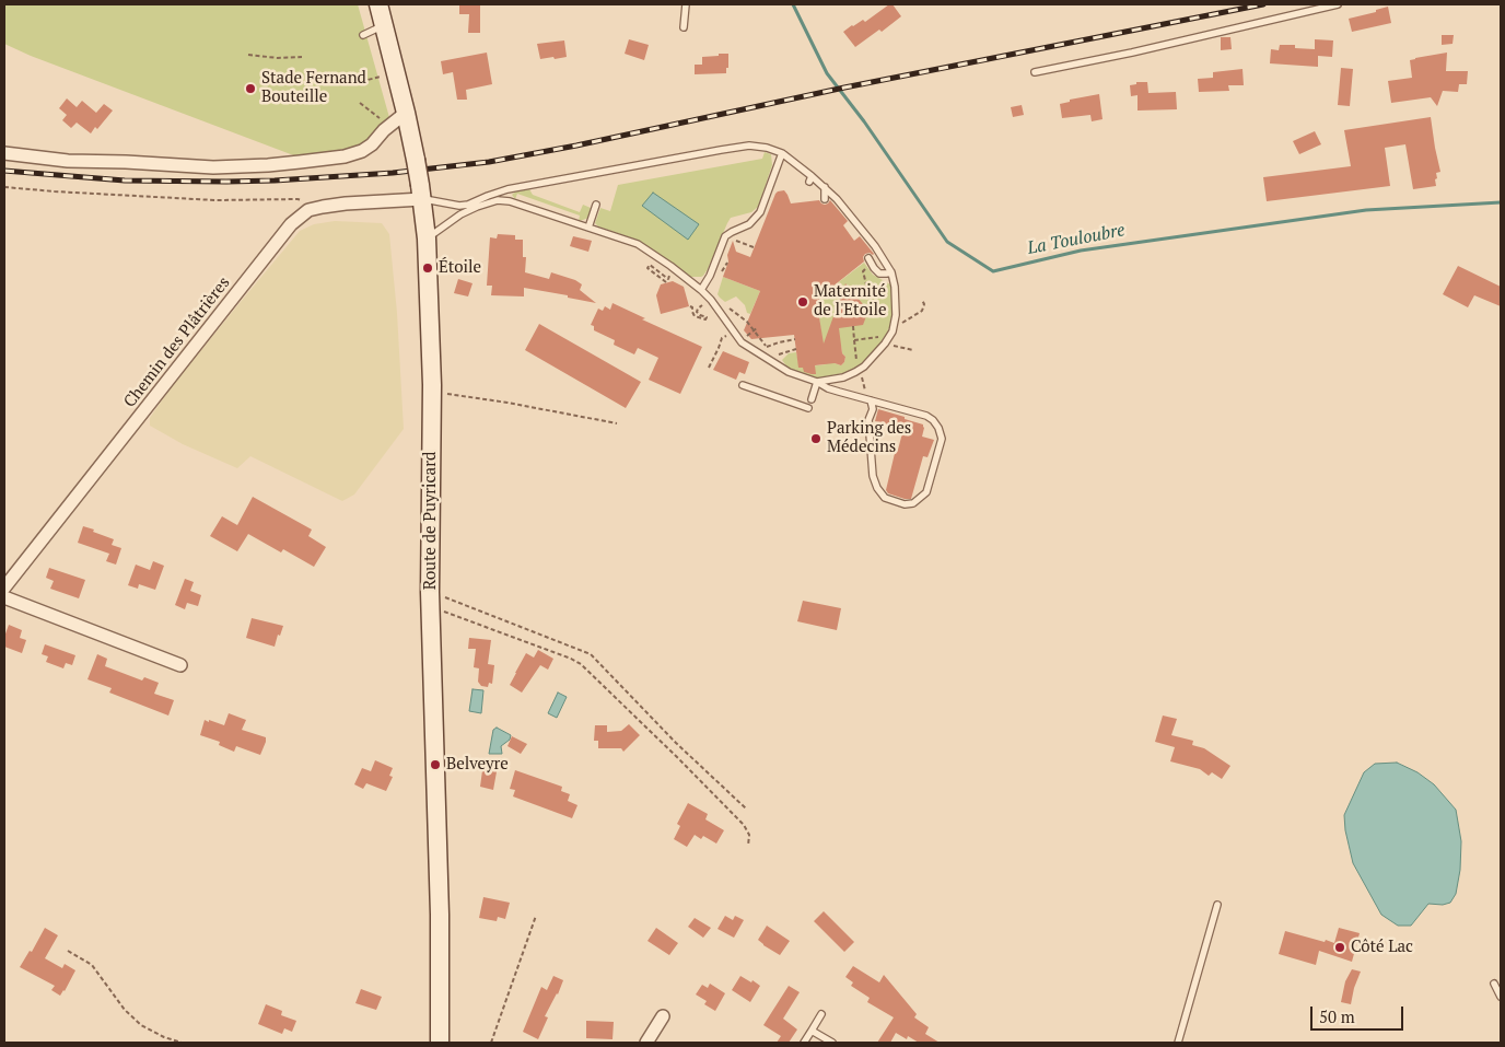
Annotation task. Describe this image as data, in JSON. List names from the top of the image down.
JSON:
{
  "streets": {
    "main road": ["Route de Puyricard"],
    "street": ["Chemin des Plâtrières"]
  },
  "crossings": [
    ["Chemin des Plâtrières", "Route de Puyricard"]
  ],
  "water": ["La Touloubre"],
  "places": [
    "Stade Fernand Bouteille",
    "Étoile",
    "Maternité de l'Etoile",
    "Parking des Médecins",
    "Belveyre",
    "Côté Lac"
  ],
  "scale_bar": "50 m"
}
